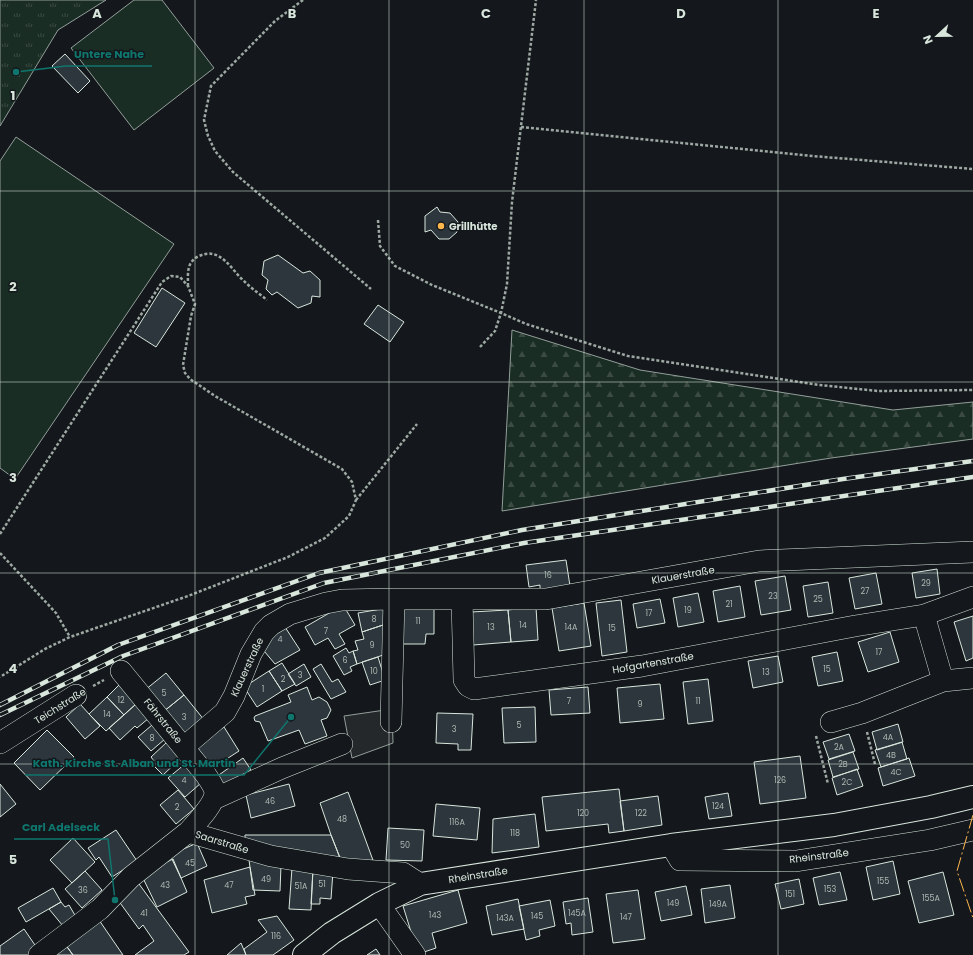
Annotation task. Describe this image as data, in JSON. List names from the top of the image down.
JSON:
{
  "streets": {
    "main road": ["Rheinstraße"],
    "street": [
      "Klauerstraße",
      "Hofgartenstraße",
      "Teichstraße",
      "Fährstraße",
      "Saarstraße"
    ]
  },
  "crossings": [
    ["Klauerstraße", "Hofgartenstraße"],
    ["Klauerstraße", "Fährstraße"],
    ["Teichstraße", "Fährstraße"],
    ["Saarstraße", "Rheinstraße"]
  ],
  "places": [
    "Untere Nahe",
    "Grillhütte",
    "Kath. Kirche St. Alban und St. Martin",
    "Carl Adelseck"
  ],
  "house_numbers": [
    "16",
    "29",
    "27",
    "23",
    "25",
    "21",
    "19",
    "17",
    "8",
    "11",
    "14",
    "13",
    "14A",
    "15",
    "7",
    "4",
    "9",
    "17",
    "6",
    "15",
    "10",
    "13",
    "3",
    "2",
    "1",
    "5",
    "12",
    "7",
    "11",
    "9",
    "14",
    "3",
    "5",
    "3",
    "4A",
    "8",
    "2A",
    "4B",
    "2B",
    "4C",
    "4",
    "126",
    "2C",
    "46",
    "124",
    "2",
    "120",
    "122",
    "48",
    "116A",
    "118",
    "50",
    "45",
    "49",
    "155",
    "51",
    "43",
    "47",
    "51A",
    "153",
    "36",
    "151",
    "155A",
    "149",
    "149A",
    "41",
    "145A",
    "143",
    "145",
    "147",
    "143A",
    "116"
  ],
  "north": "left",
  "grid": {
    "columns": [
      "A",
      "B",
      "C",
      "D",
      "E"
    ],
    "rows": [
      "1",
      "2",
      "3",
      "4",
      "5"
    ]
  }
}
